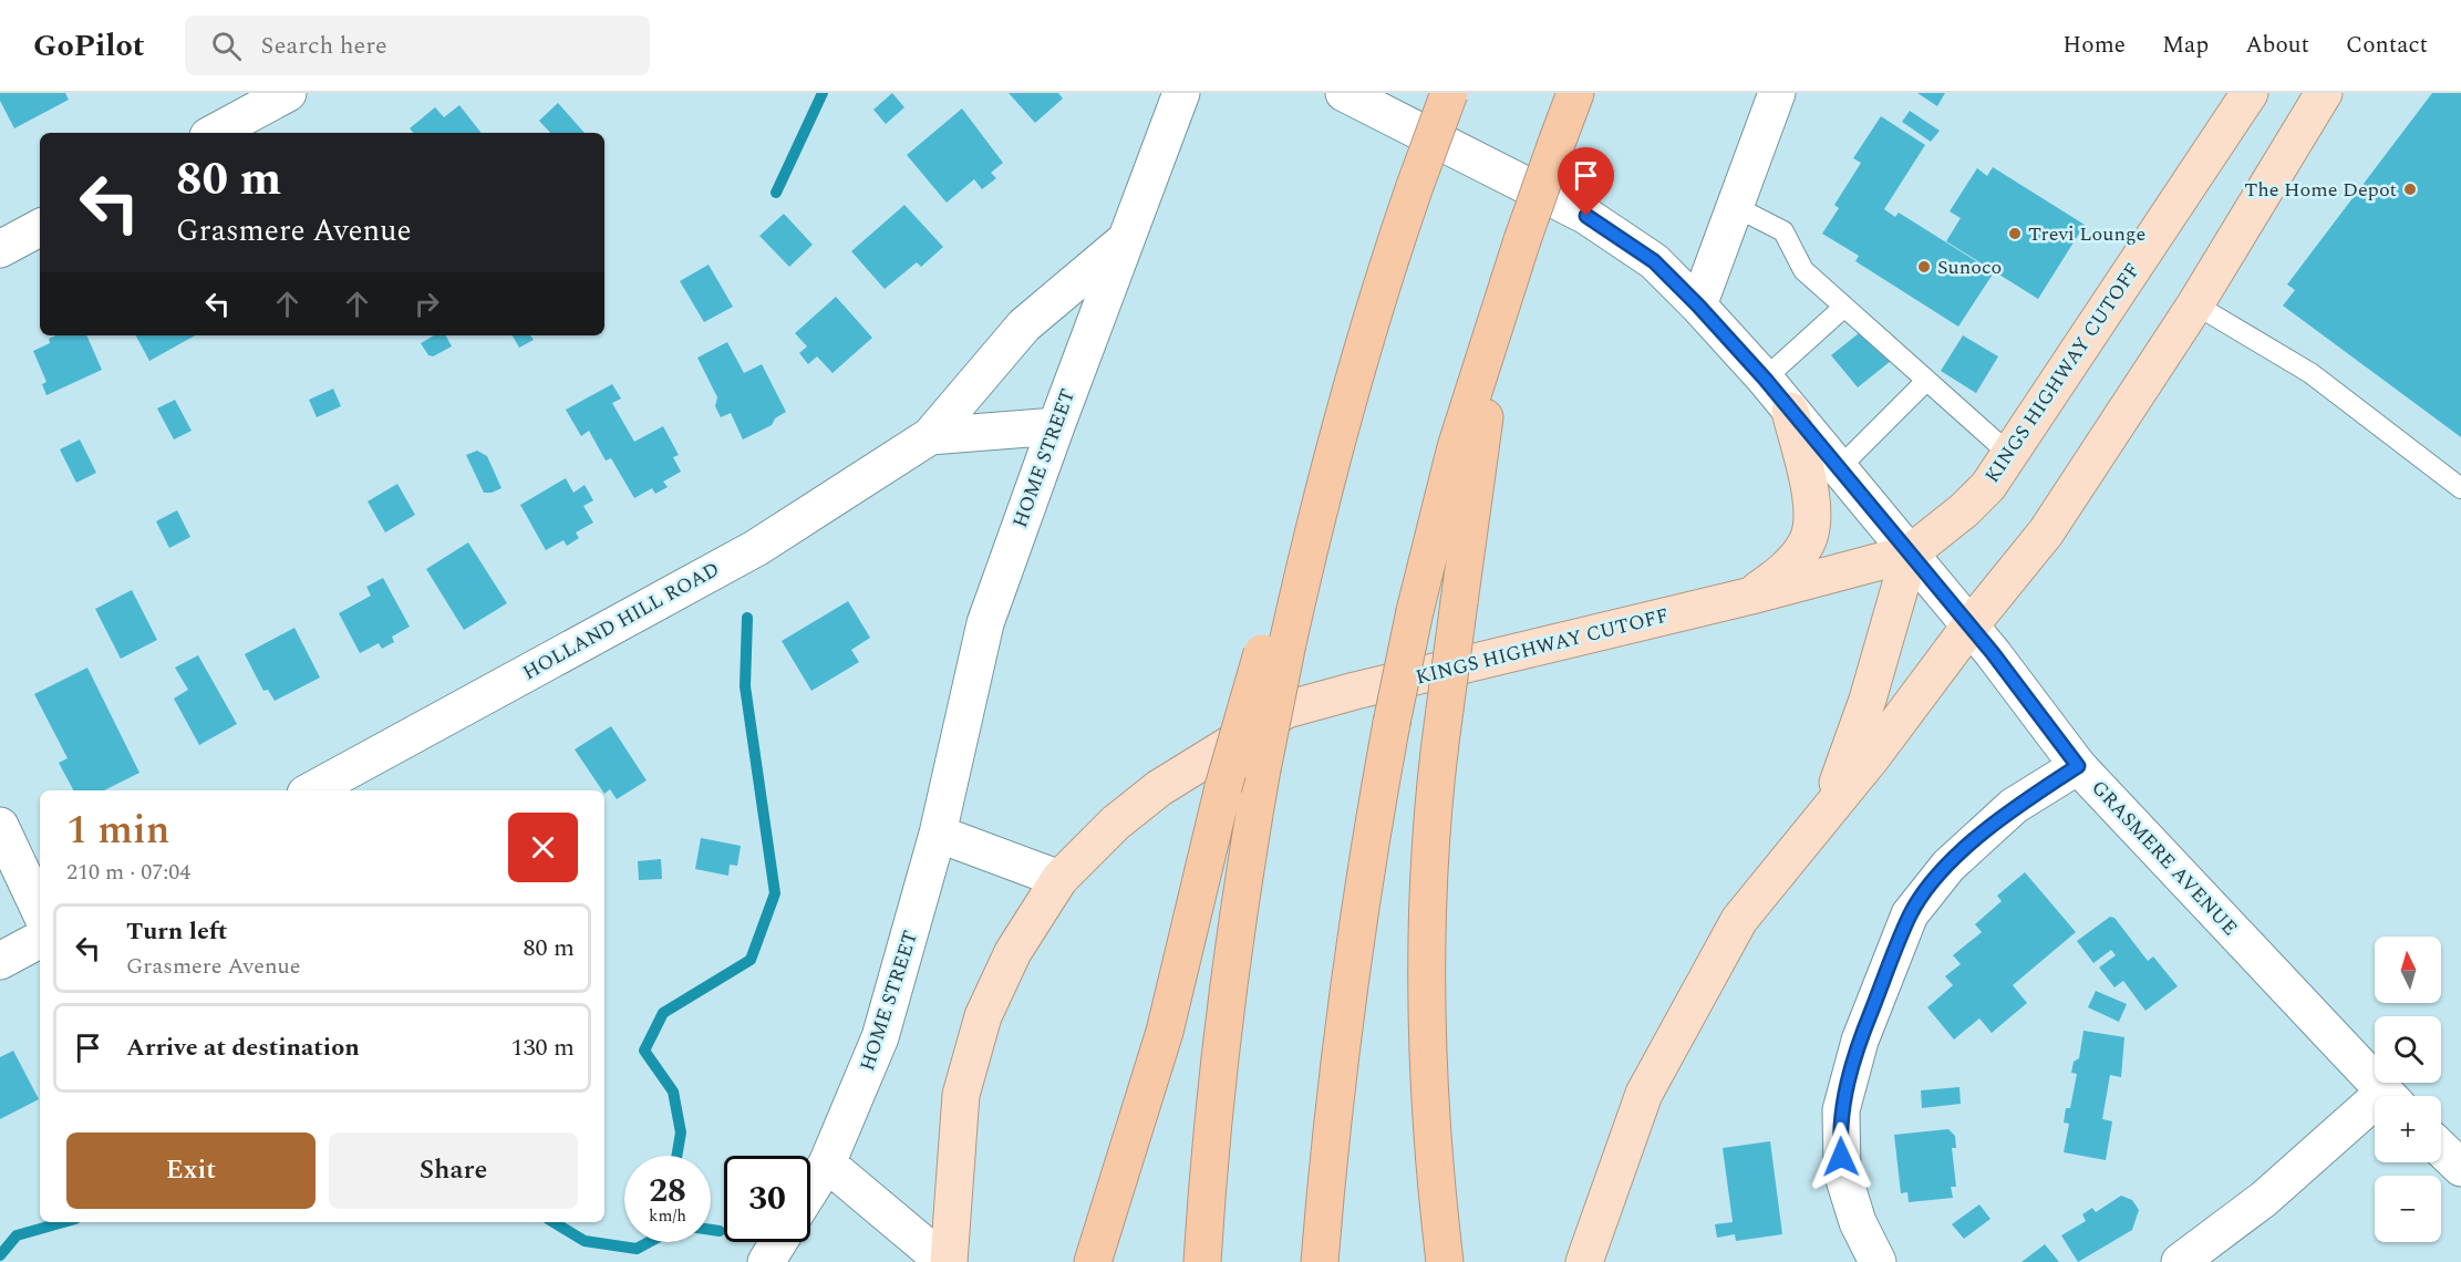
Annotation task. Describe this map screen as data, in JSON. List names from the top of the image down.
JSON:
{
  "streets": {
    "main road": ["KINGS HIGHWAY CUTOFF"],
    "street": ["HOME STREET", "HOLLAND HILL ROAD", "GRASMERE AVENUE"]
  },
  "crossings": [
    ["KINGS HIGHWAY CUTOFF", "GRASMERE AVENUE"],
    ["HOME STREET", "HOLLAND HILL ROAD"]
  ],
  "places": ["The Home Depot", "Trevi Lounge", "Sunoco"],
  "north": "top",
  "page": {
    "header": "GoPilot",
    "search": "Search here",
    "nav": [
      "Home",
      "Map",
      "About",
      "Contact"
    ],
    "turn": ["80 m", "Grasmere Avenue"],
    "heading": ["1 min", "210 m · 07:04"],
    "list": [
      {
        "name": "Turn left",
        "note": "Grasmere Avenue",
        "value": "80 m"
      },
      {
        "name": "Arrive at destination",
        "value": "130 m"
      }
    ],
    "map_buttons": ["+", "−"],
    "buttons": ["Exit", "Share"],
    "speed": "28 km/h",
    "limit": "30"
  }
}
